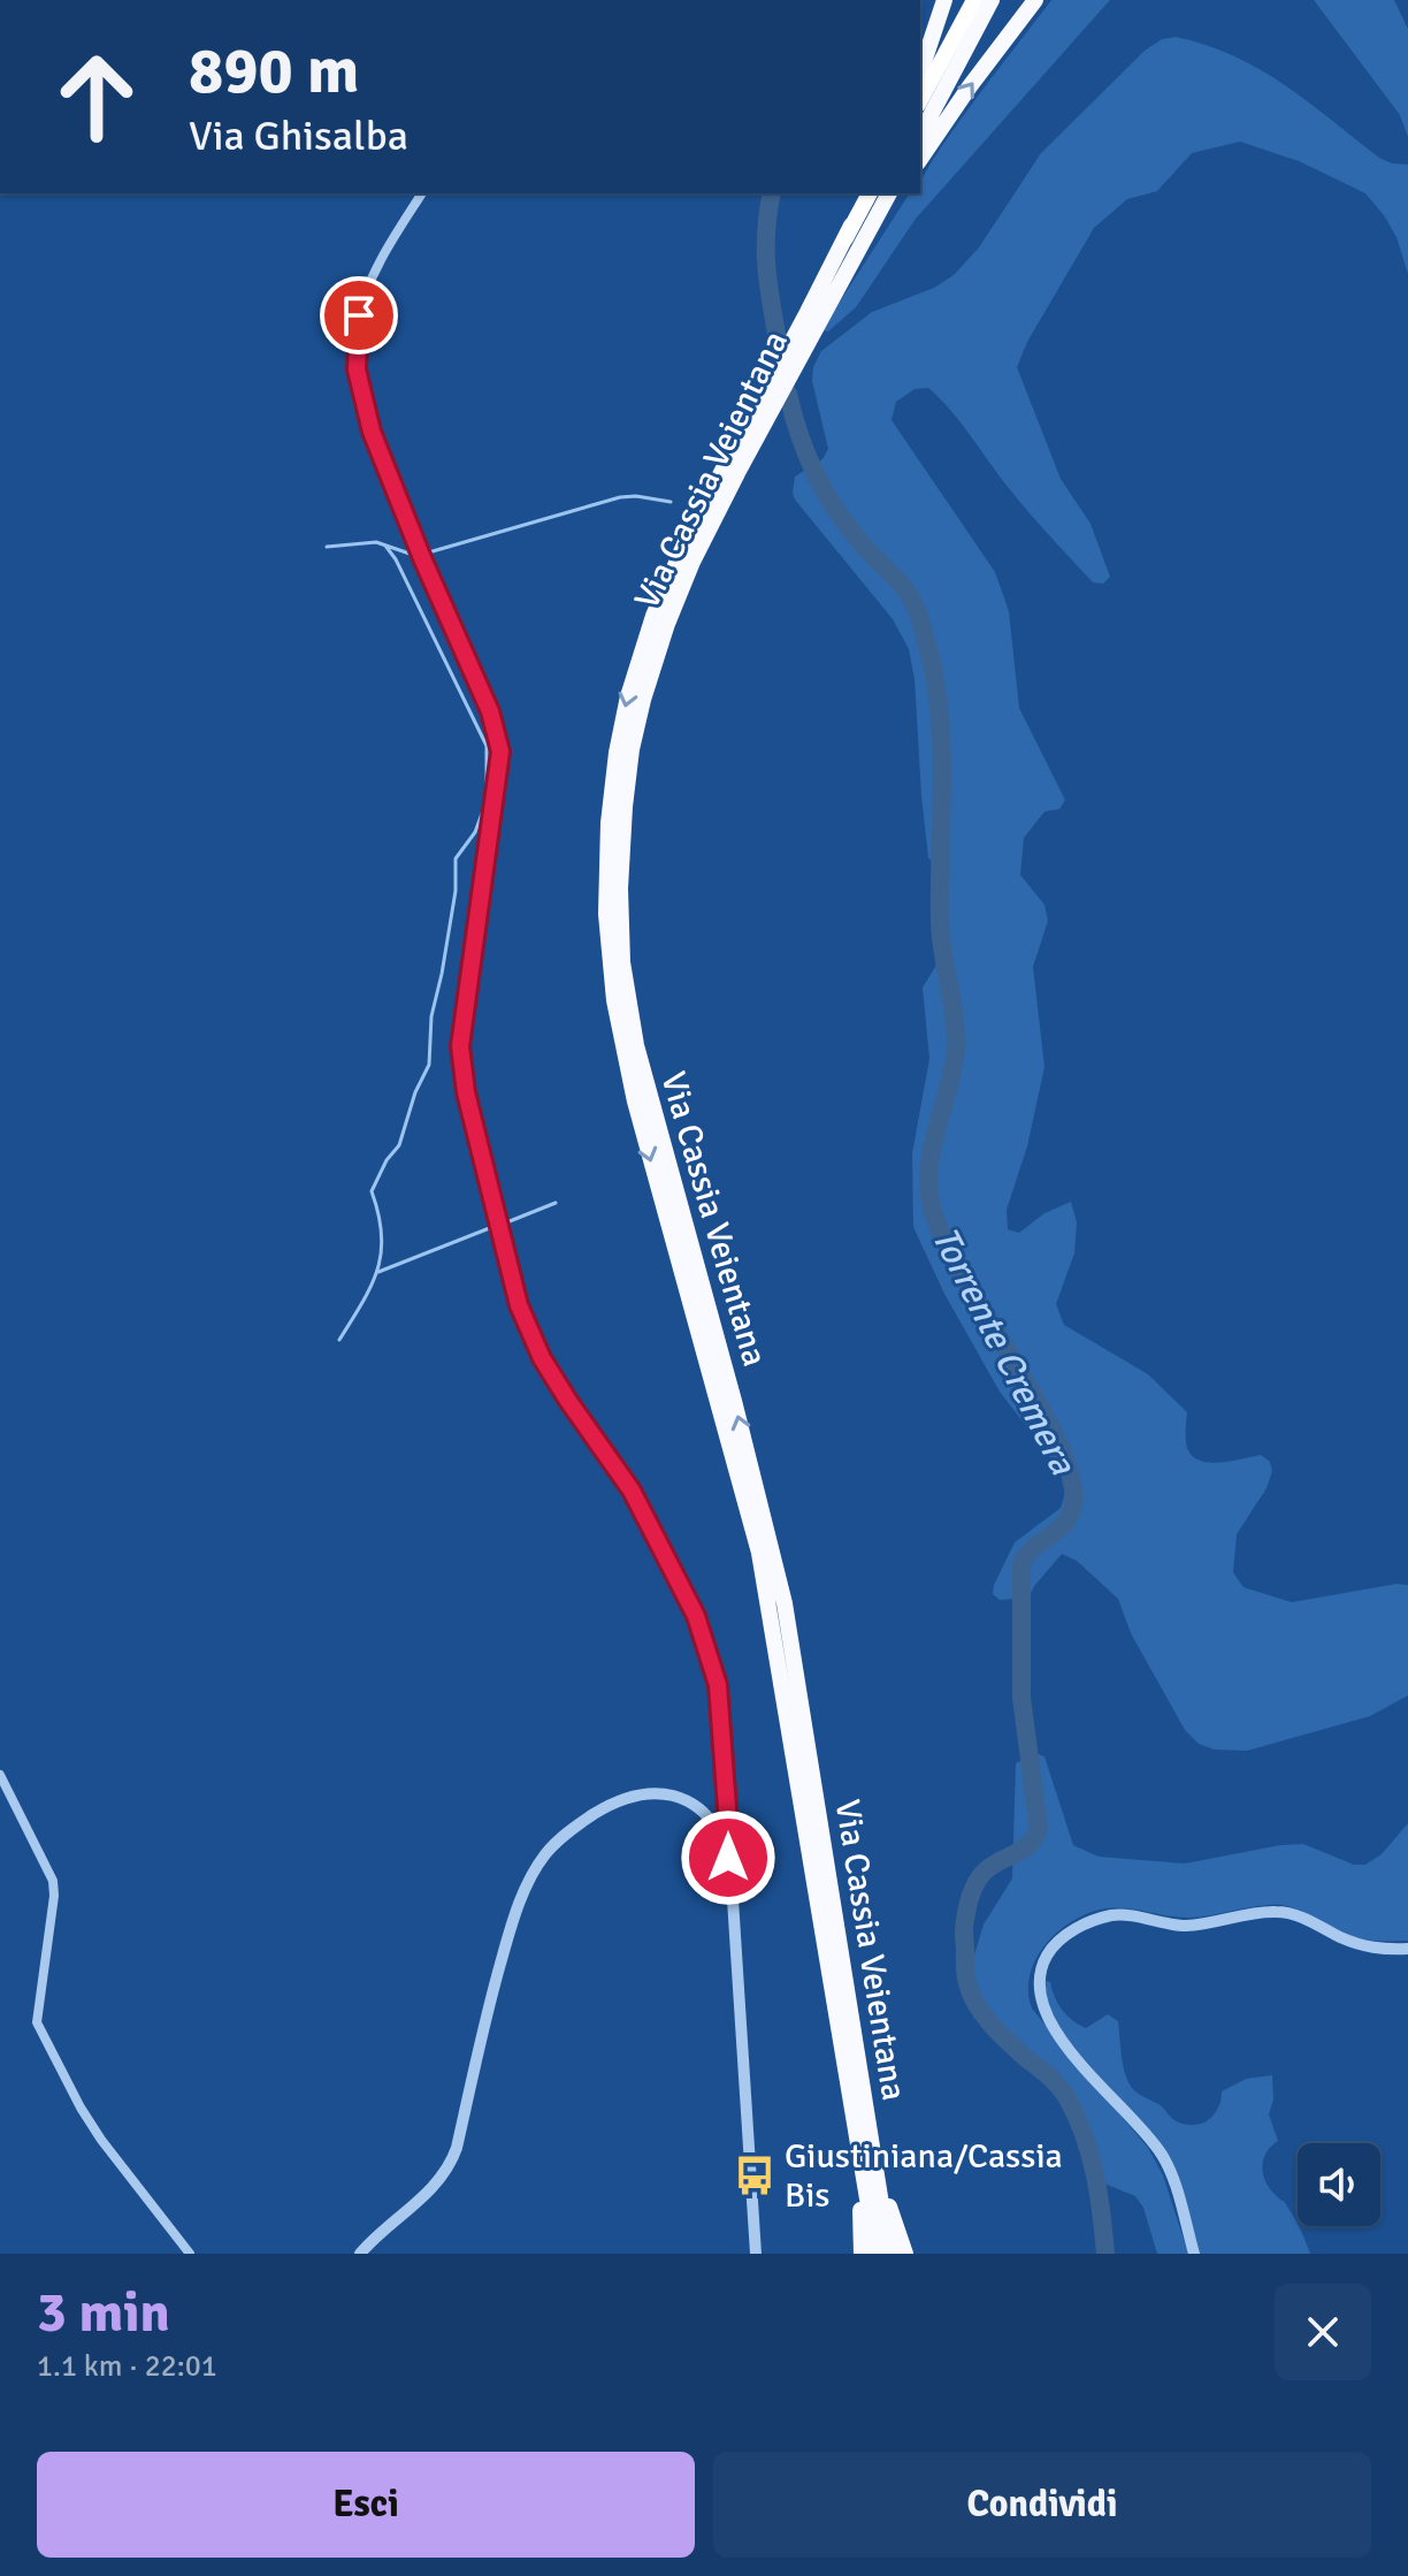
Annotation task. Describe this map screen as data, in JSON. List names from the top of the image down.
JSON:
{
  "streets": {
    "highway": ["Via Cassia Veientana"]
  },
  "water": ["Torrente Cremera"],
  "places": {
    "bus stop": ["Giustiniana/Cassia Bis"]
  },
  "page": {
    "turn": ["890 m", "Via Ghisalba"],
    "heading": ["3 min", "1.1 km · 22:01"],
    "buttons": ["Esci", "Condividi"]
  }
}
